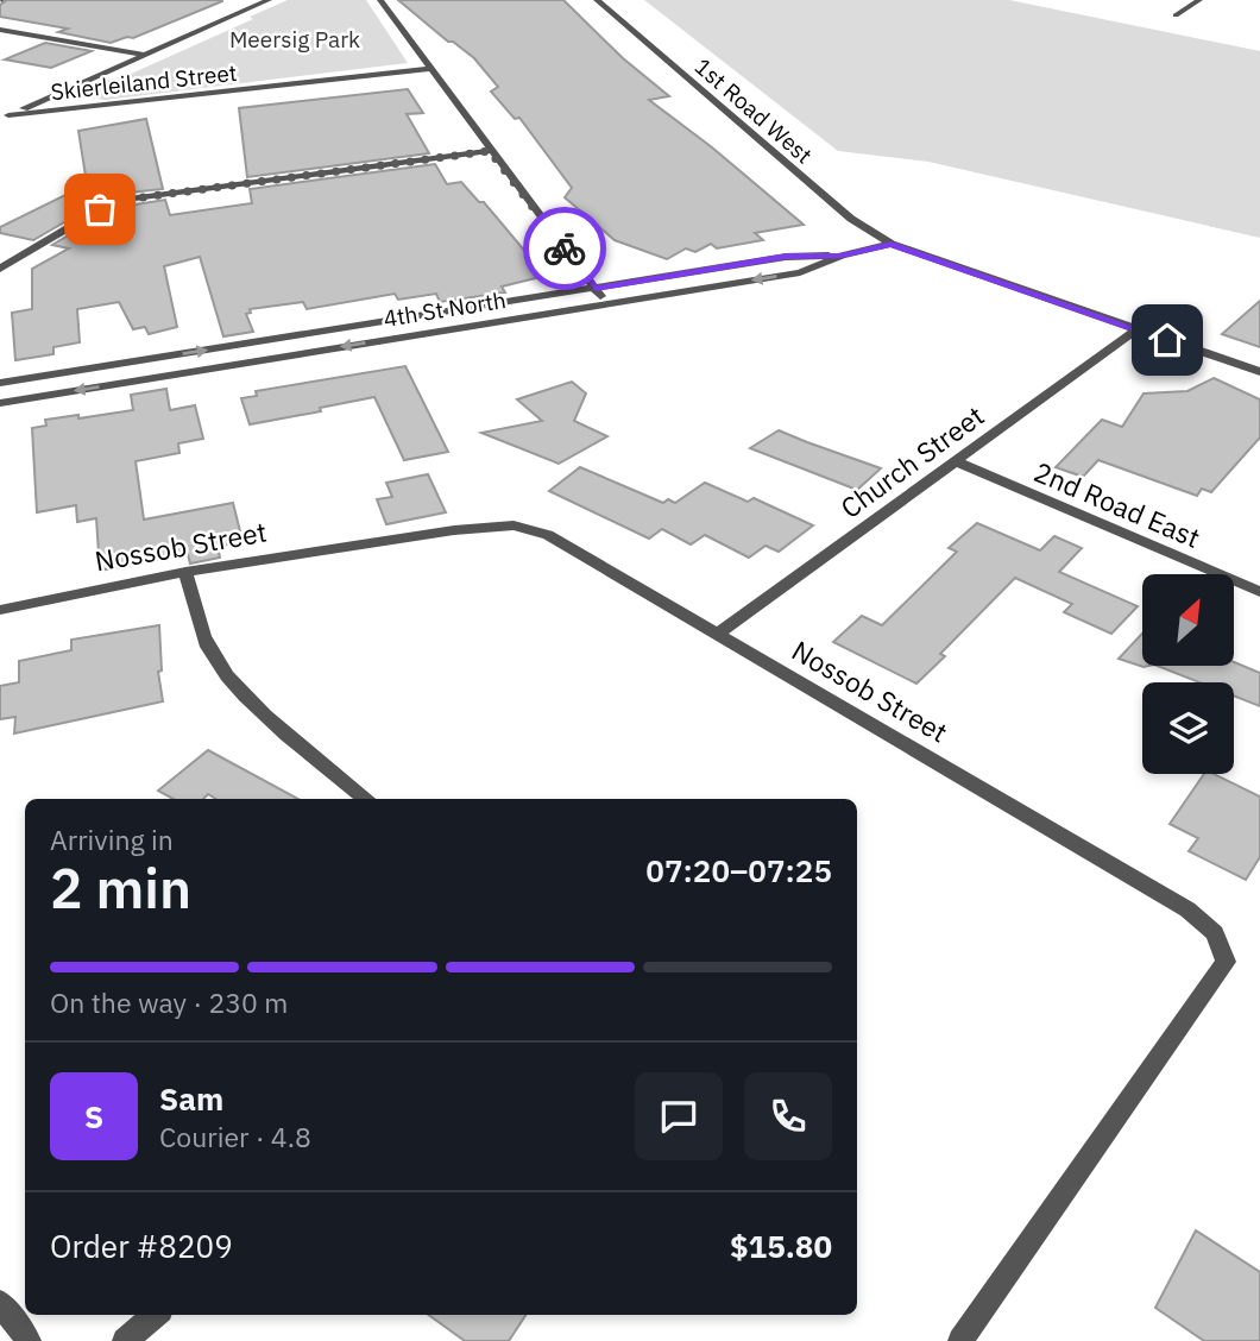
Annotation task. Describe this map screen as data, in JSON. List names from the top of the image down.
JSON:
{
  "streets": {
    "street": [
      "Skierleiland Street",
      "1st Road West",
      "4th St North",
      "Church Street",
      "2nd Road East",
      "Nossob Street"
    ]
  },
  "crossings": [
    ["1st Road West", "Church Street"],
    ["Church Street", "2nd Road East"],
    ["Church Street", "Nossob Street"]
  ],
  "parks": ["Meersig Park"],
  "north": "top right",
  "page": {
    "heading": ["2 min", "Arriving in", "07:20–07:25"],
    "panel": [
      "Sam",
      "Courier · 4.8",
      "Order #8209",
      "$15.80"
    ],
    "bar": "On the way · 230 m",
    "round": "S"
  }
}
